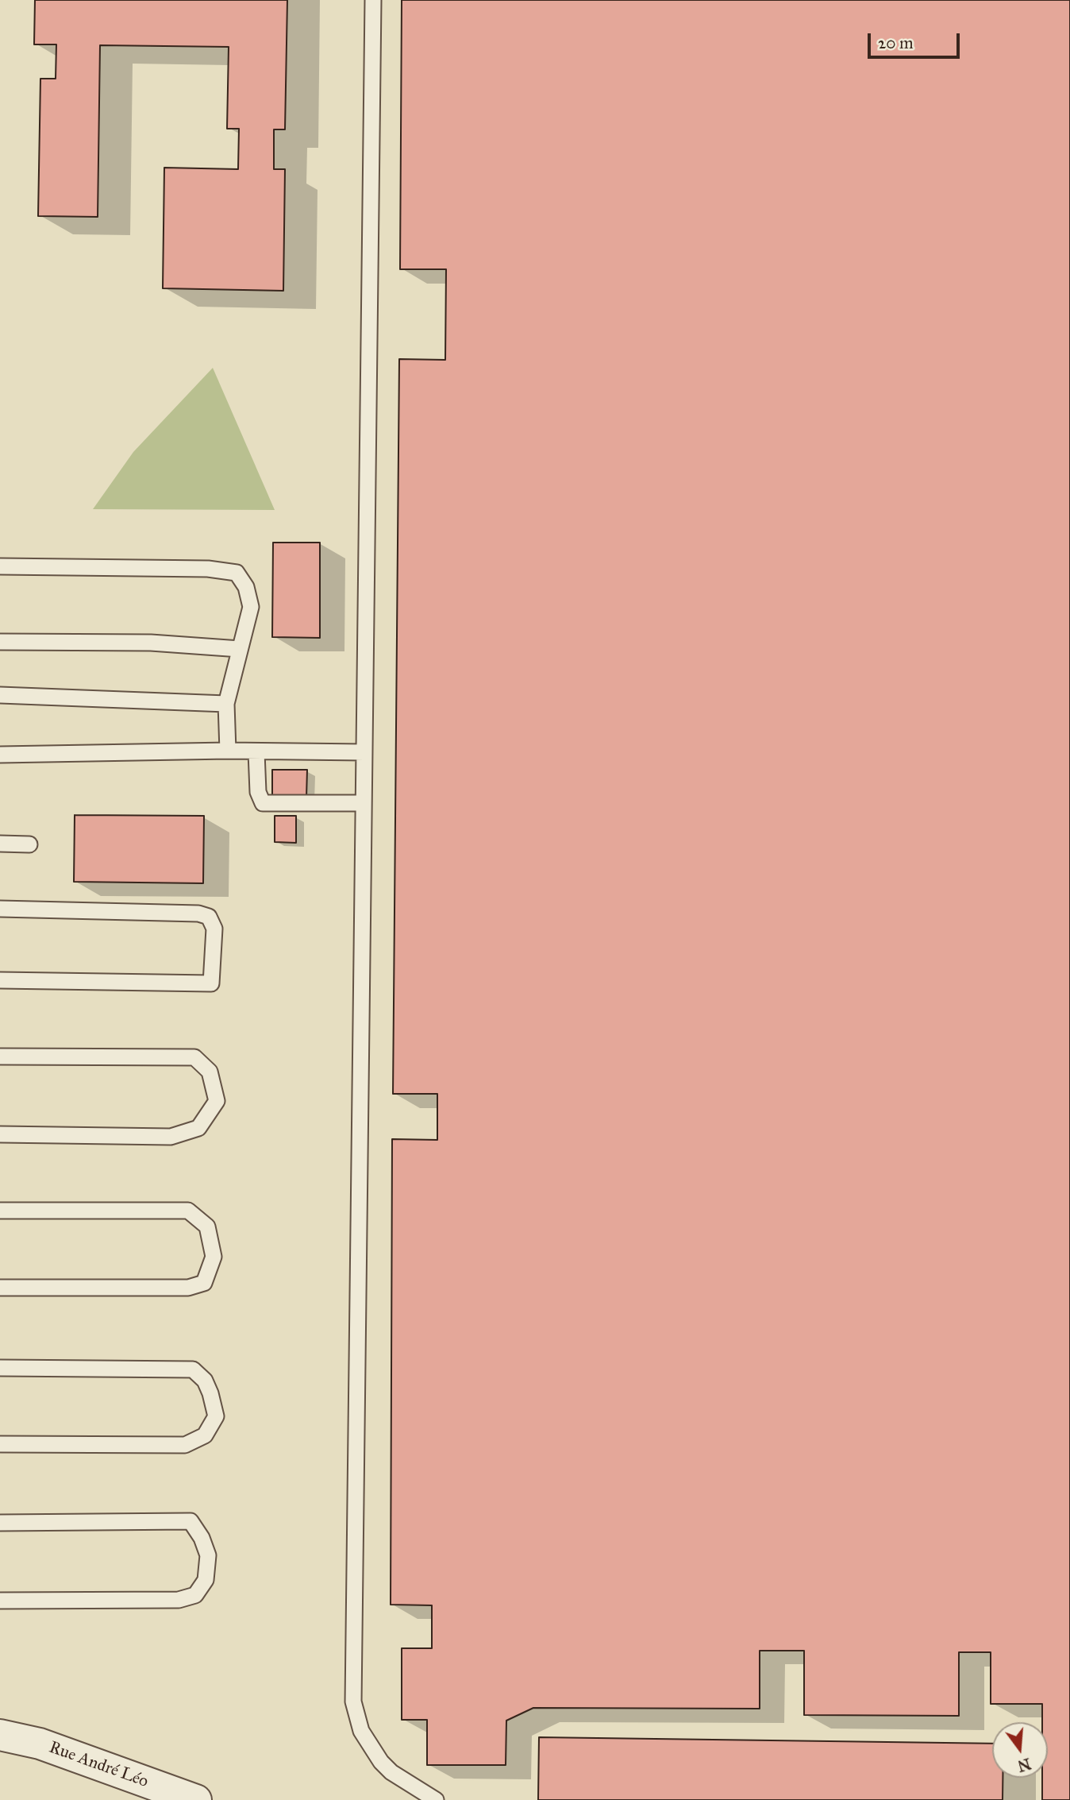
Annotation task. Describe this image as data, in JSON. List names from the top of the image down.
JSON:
{
  "streets": {
    "street": ["Rue André Léo"]
  },
  "scale_bar": "20 m",
  "north": "bottom"
}
